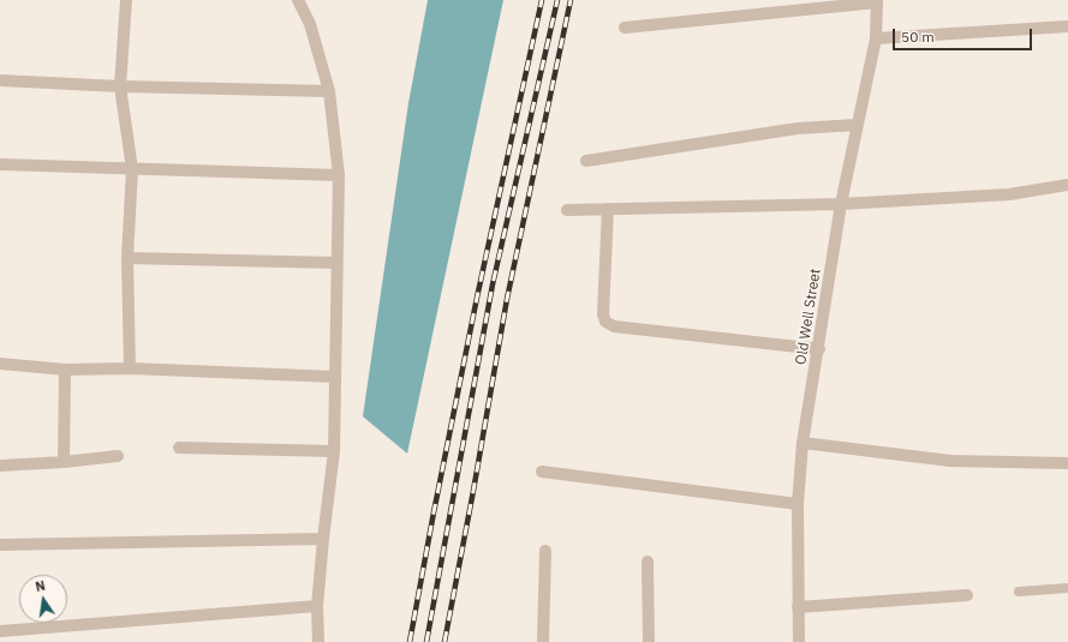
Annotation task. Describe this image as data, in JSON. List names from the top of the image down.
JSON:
{
  "streets": {
    "street": ["Old Well Street"]
  },
  "scale_bar": "50 m",
  "north": "top"
}
